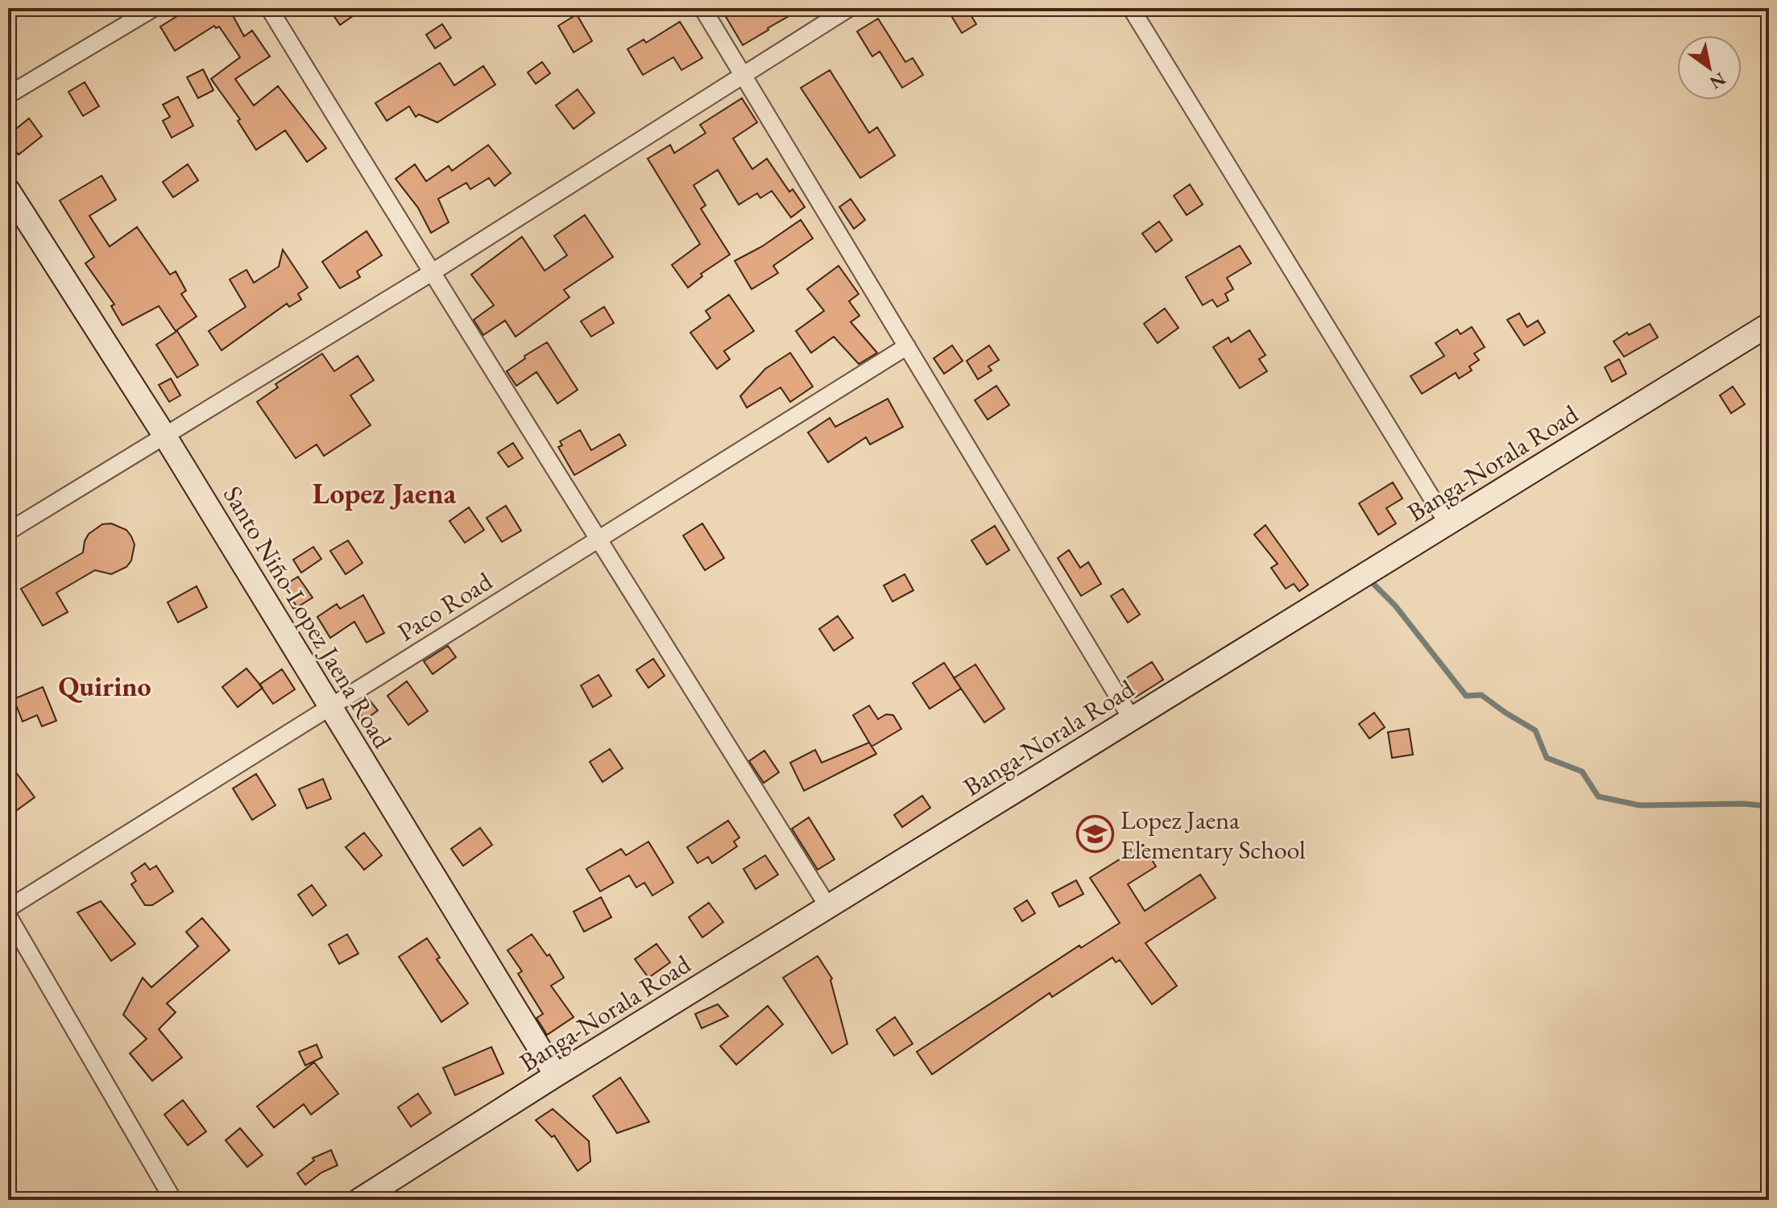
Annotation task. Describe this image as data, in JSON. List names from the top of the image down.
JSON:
{
  "streets": {
    "main road": ["Banga-Norala Road", "Santo Niño-Lopez Jaena Road"],
    "street": ["Paco Road"]
  },
  "crossings": [
    ["Banga-Norala Road", "Santo Niño-Lopez Jaena Road"],
    ["Paco Road", "Santo Niño-Lopez Jaena Road"]
  ],
  "districts": ["Lopez Jaena", "Quirino"],
  "places": {
    "school or university": ["Lopez Jaena Elementary School"]
  },
  "north": "bottom right"
}
